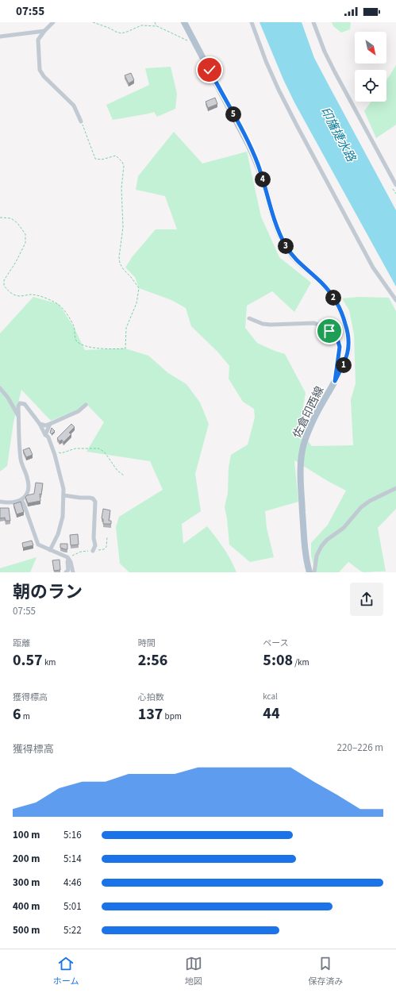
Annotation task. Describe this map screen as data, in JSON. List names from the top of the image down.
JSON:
{
  "streets": {
    "main road": ["佐倉印西線"]
  },
  "water": ["印旛捷水路"],
  "north": "bottom right",
  "page": {
    "status": "07:55",
    "pins": [
      "5",
      "4",
      "3",
      "2",
      "1"
    ],
    "heading": ["朝のラン", "07:55"],
    "stats": [
      ["距離", "0.57 km"],
      ["時間", "2:56"],
      ["ペース", "5:08 /km"],
      ["獲得標高", "6 m"],
      ["心拍数", "137 bpm"],
      ["kcal", "44"]
    ],
    "chart": ["獲得標高", "220–226 m"],
    "list": [
      {
        "name": "100 m",
        "note": "5:16"
      },
      {
        "name": "200 m",
        "note": "5:14"
      },
      {
        "name": "300 m",
        "note": "4:46"
      },
      {
        "name": "400 m",
        "note": "5:01"
      },
      {
        "name": "500 m",
        "note": "5:22"
      }
    ],
    "tabs": ["ホーム", "地図", "保存済み"]
  }
}
